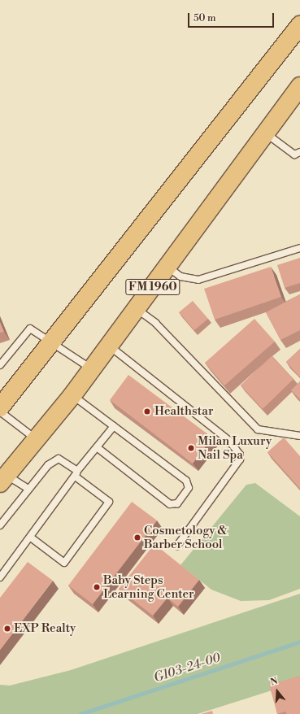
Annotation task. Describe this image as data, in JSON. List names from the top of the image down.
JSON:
{
  "streets": {
    "main road": ["FM 1960"]
  },
  "water": ["G103-24-00"],
  "places": [
    "Healthstar",
    "Milan Luxury Nail Spa",
    "Cosmetology & Barber School",
    "Baby Steps Learning Center",
    "EXP Realty"
  ],
  "scale_bar": "50 m",
  "north": "top"
}
